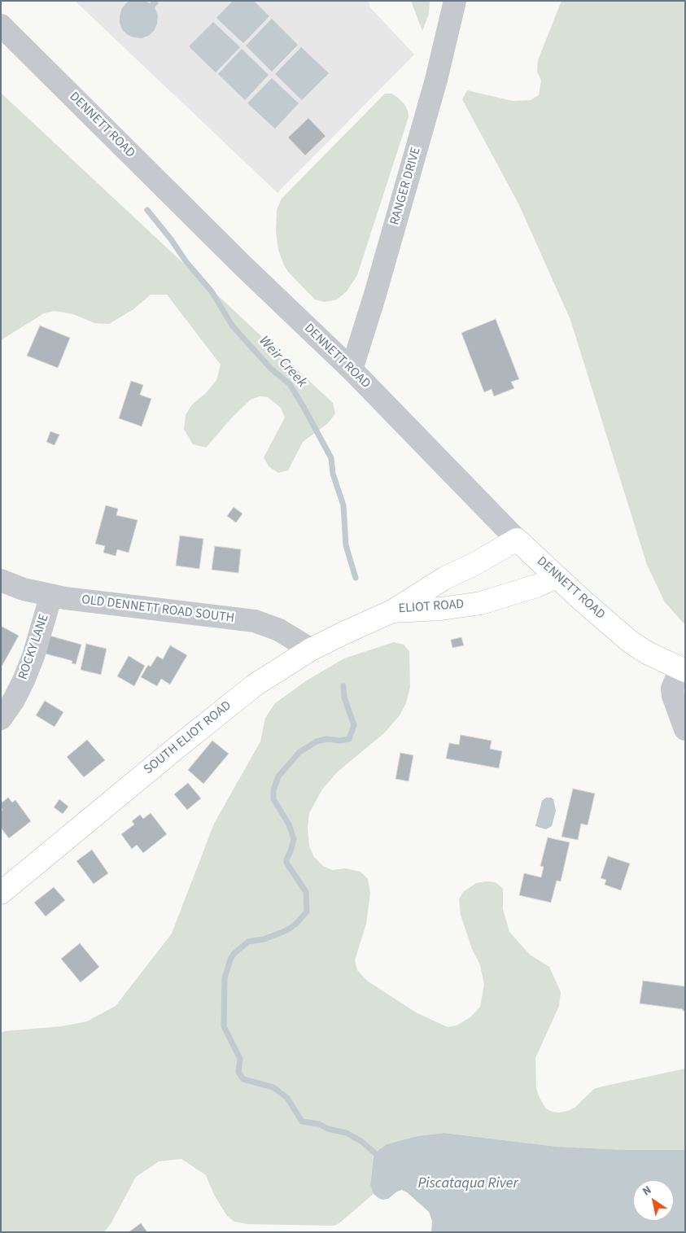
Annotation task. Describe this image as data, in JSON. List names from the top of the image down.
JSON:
{
  "streets": {
    "main road": ["DENNETT ROAD", "ELIOT ROAD", "SOUTH ELIOT ROAD"],
    "street": ["RANGER DRIVE", "OLD DENNETT ROAD SOUTH", "ROCKY LANE"]
  },
  "crossings": [
    ["DENNETT ROAD", "RANGER DRIVE"],
    ["DENNETT ROAD", "ELIOT ROAD"],
    ["ELIOT ROAD", "SOUTH ELIOT ROAD"],
    ["OLD DENNETT ROAD SOUTH", "ROCKY LANE"],
    ["OLD DENNETT ROAD SOUTH", "SOUTH ELIOT ROAD"]
  ],
  "water": ["Weir Creek", "Piscataqua River"],
  "north": "top left"
}
